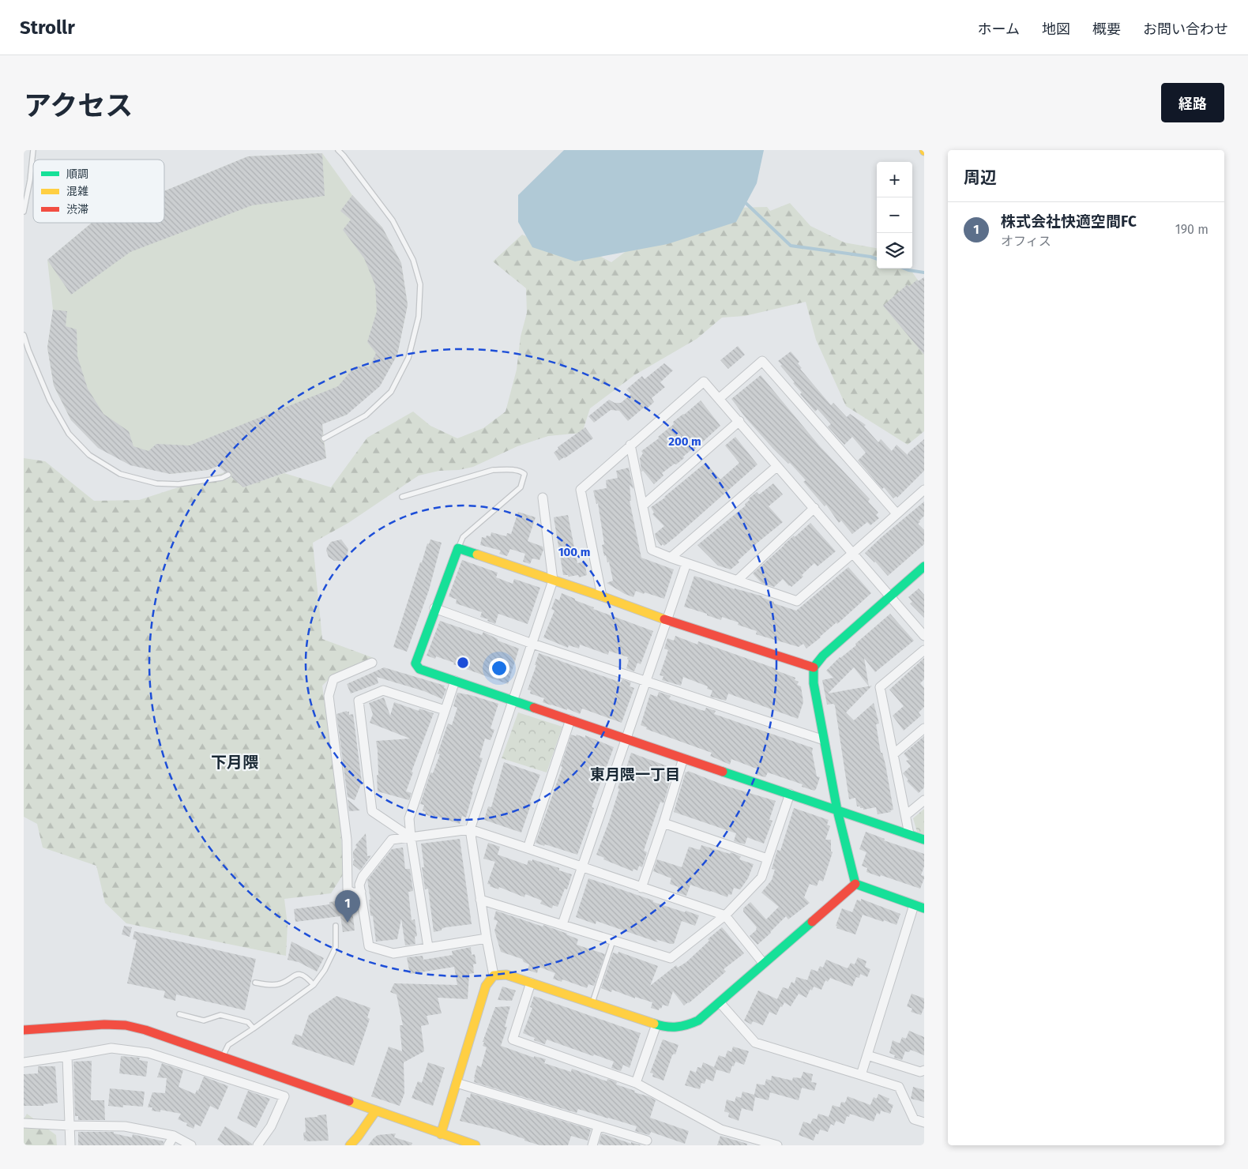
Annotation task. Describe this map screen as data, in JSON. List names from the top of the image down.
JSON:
{
  "districts": ["下月隈", "東月隈一丁目"],
  "legend": ["順調", "混雑", "渋滞"],
  "page": {
    "header": "Strollr",
    "nav": [
      "ホーム",
      "地図",
      "概要",
      "お問い合わせ"
    ],
    "title": "アクセス",
    "buttons": "経路",
    "heading": "周辺",
    "map_buttons": ["+", "−"],
    "list": [
      {
        "mark": "1",
        "name": "株式会社快適空間FC",
        "note": "オフィス",
        "value": "190 m"
      }
    ],
    "pins": "1"
  },
  "rings": ["200 m", "100 m"]
}
